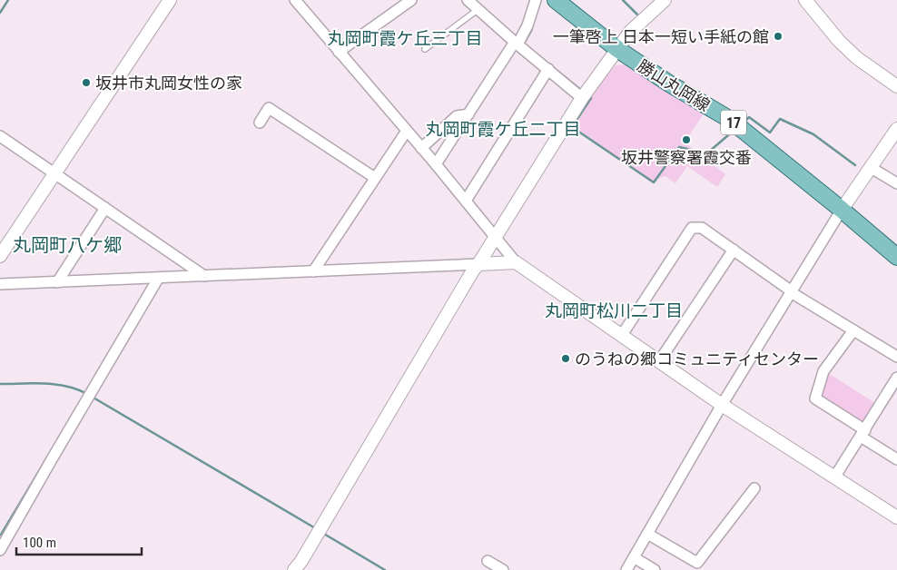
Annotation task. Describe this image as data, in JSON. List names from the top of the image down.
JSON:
{
  "streets": {
    "main road": ["勝山丸岡線", "17"]
  },
  "districts": [
    "丸岡町霞ケ丘三丁目",
    "丸岡町霞ケ丘二丁目",
    "丸岡町八ケ郷",
    "丸岡町松川二丁目"
  ],
  "places": [
    "一筆啓上 日本一短い手紙の館",
    "坂井市丸岡女性の家",
    "坂井警察署霞交番",
    "のうねの郷コミュニティセンター"
  ],
  "scale_bar": "100 m"
}
